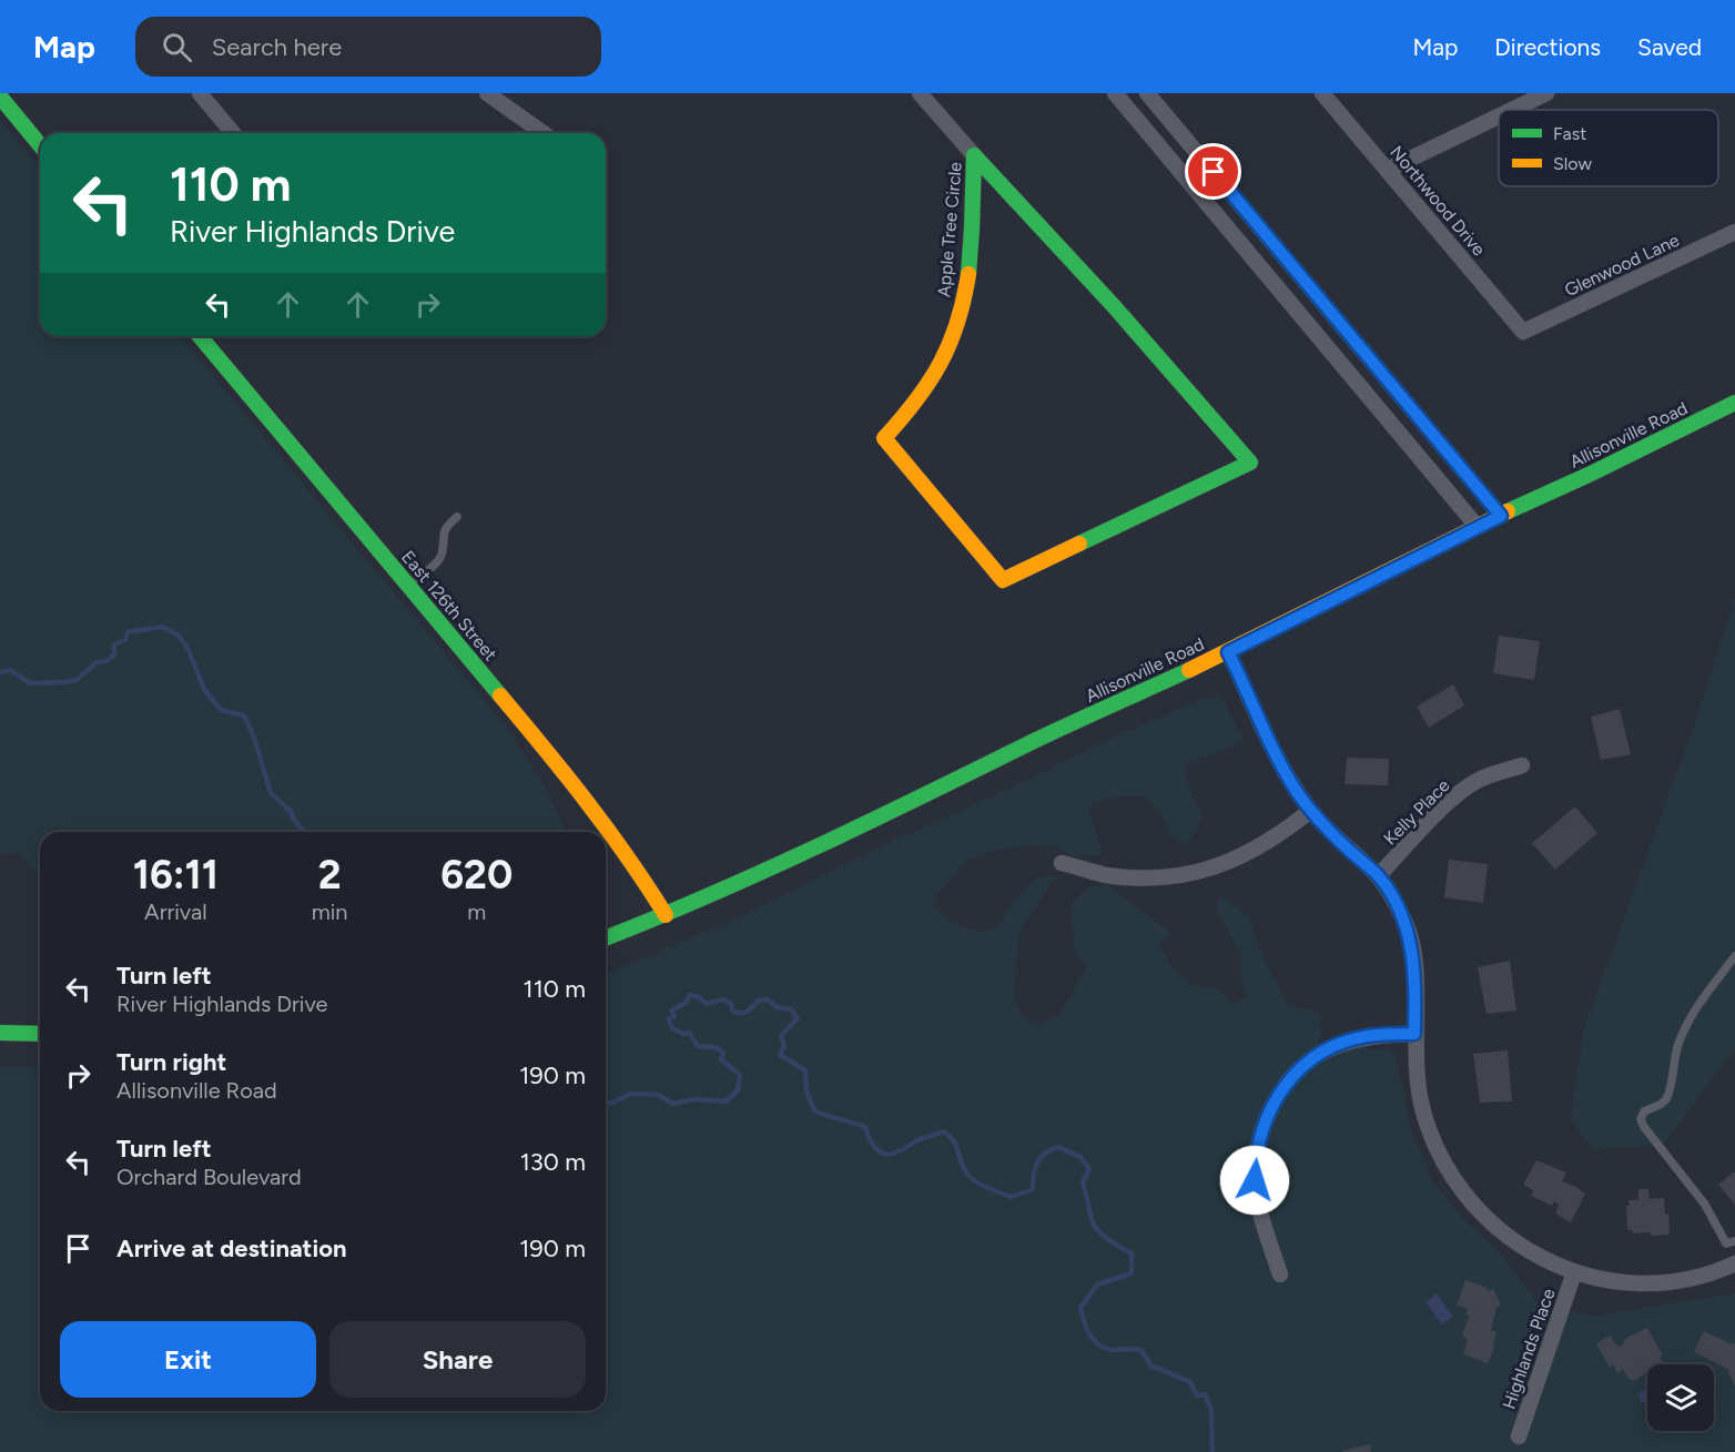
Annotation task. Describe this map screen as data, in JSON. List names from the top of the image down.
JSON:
{
  "streets": {
    "main road": ["Apple Tree Circle", "Allisonville Road", "East 126th Street"],
    "street": [
      "Northwood Drive",
      "Glenwood Lane",
      "Kelly Place",
      "Highlands Place"
    ]
  },
  "crossings": [
    ["Northwood Drive", "Glenwood Lane"],
    ["Allisonville Road", "East 126th Street"]
  ],
  "legend": ["Fast", "Slow"],
  "page": {
    "header": "Map",
    "search": "Search here",
    "nav": ["Map", "Directions", "Saved"],
    "turn": ["110 m", "River Highlands Drive"],
    "eta": [
      "16:11",
      "Arrival",
      "2",
      "min",
      "620",
      "m"
    ],
    "list": [
      {
        "name": "Turn left",
        "note": "River Highlands Drive",
        "value": "110 m"
      },
      {
        "name": "Turn right",
        "note": "Allisonville Road",
        "value": "190 m"
      },
      {
        "name": "Turn left",
        "note": "Orchard Boulevard",
        "value": "130 m"
      },
      {
        "name": "Arrive at destination",
        "value": "190 m"
      }
    ],
    "buttons": ["Exit", "Share"]
  }
}
